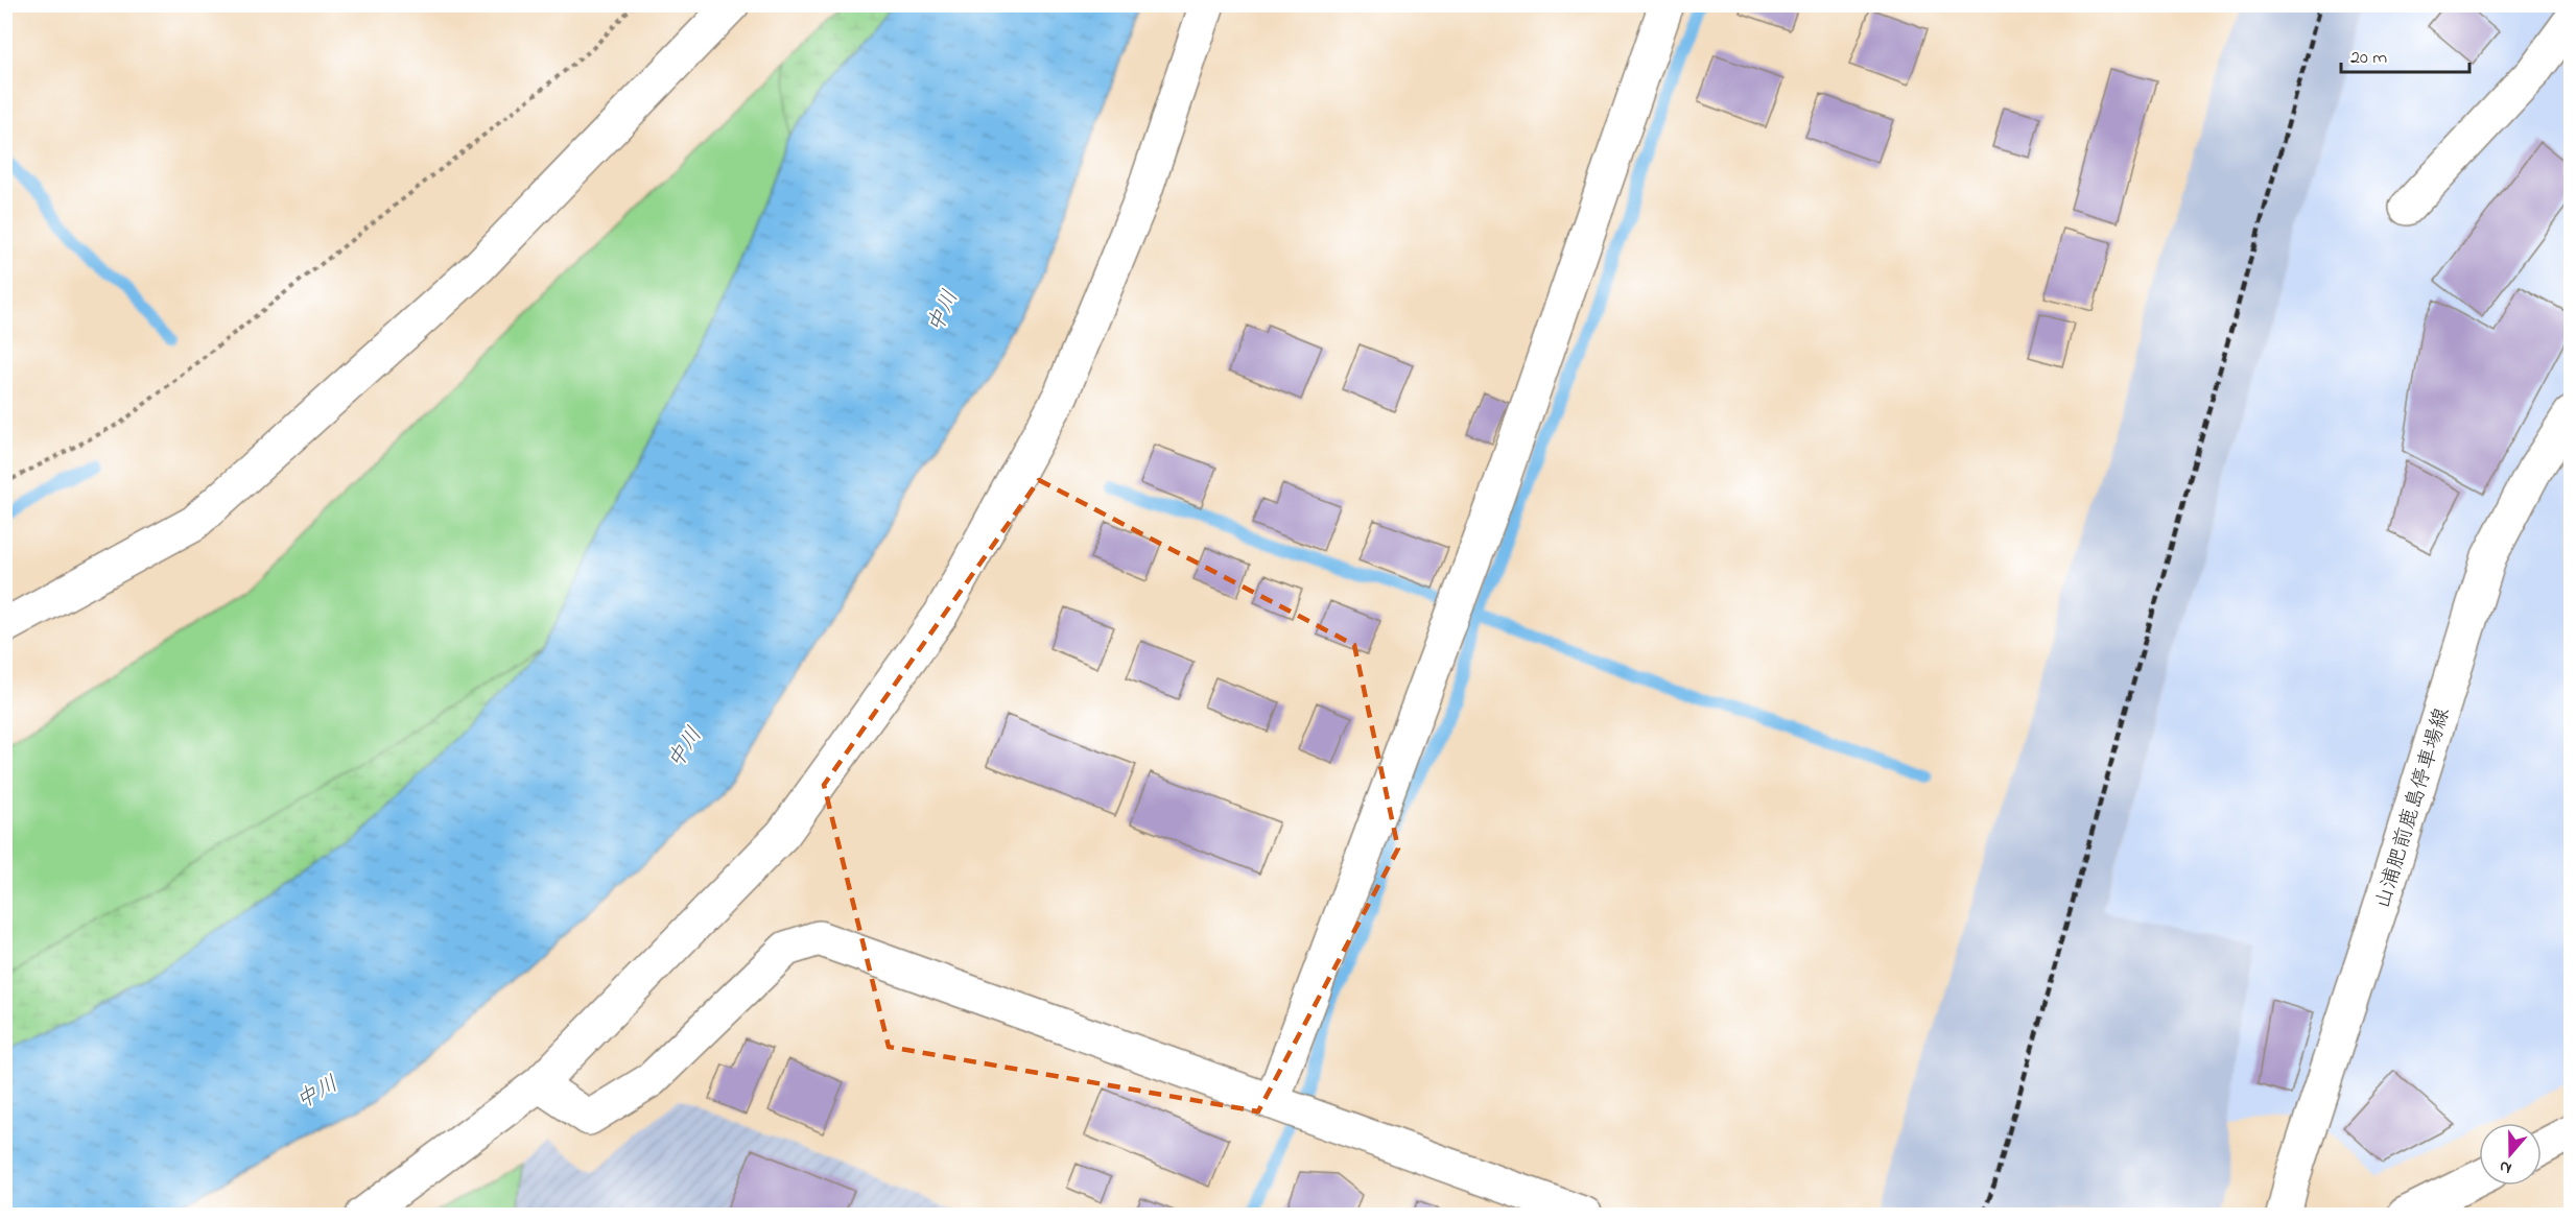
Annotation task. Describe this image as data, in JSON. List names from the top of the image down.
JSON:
{
  "streets": {
    "street": ["山浦肥前鹿島停車場線"]
  },
  "water": ["中川"],
  "scale_bar": "20 m",
  "north": "bottom"
}
